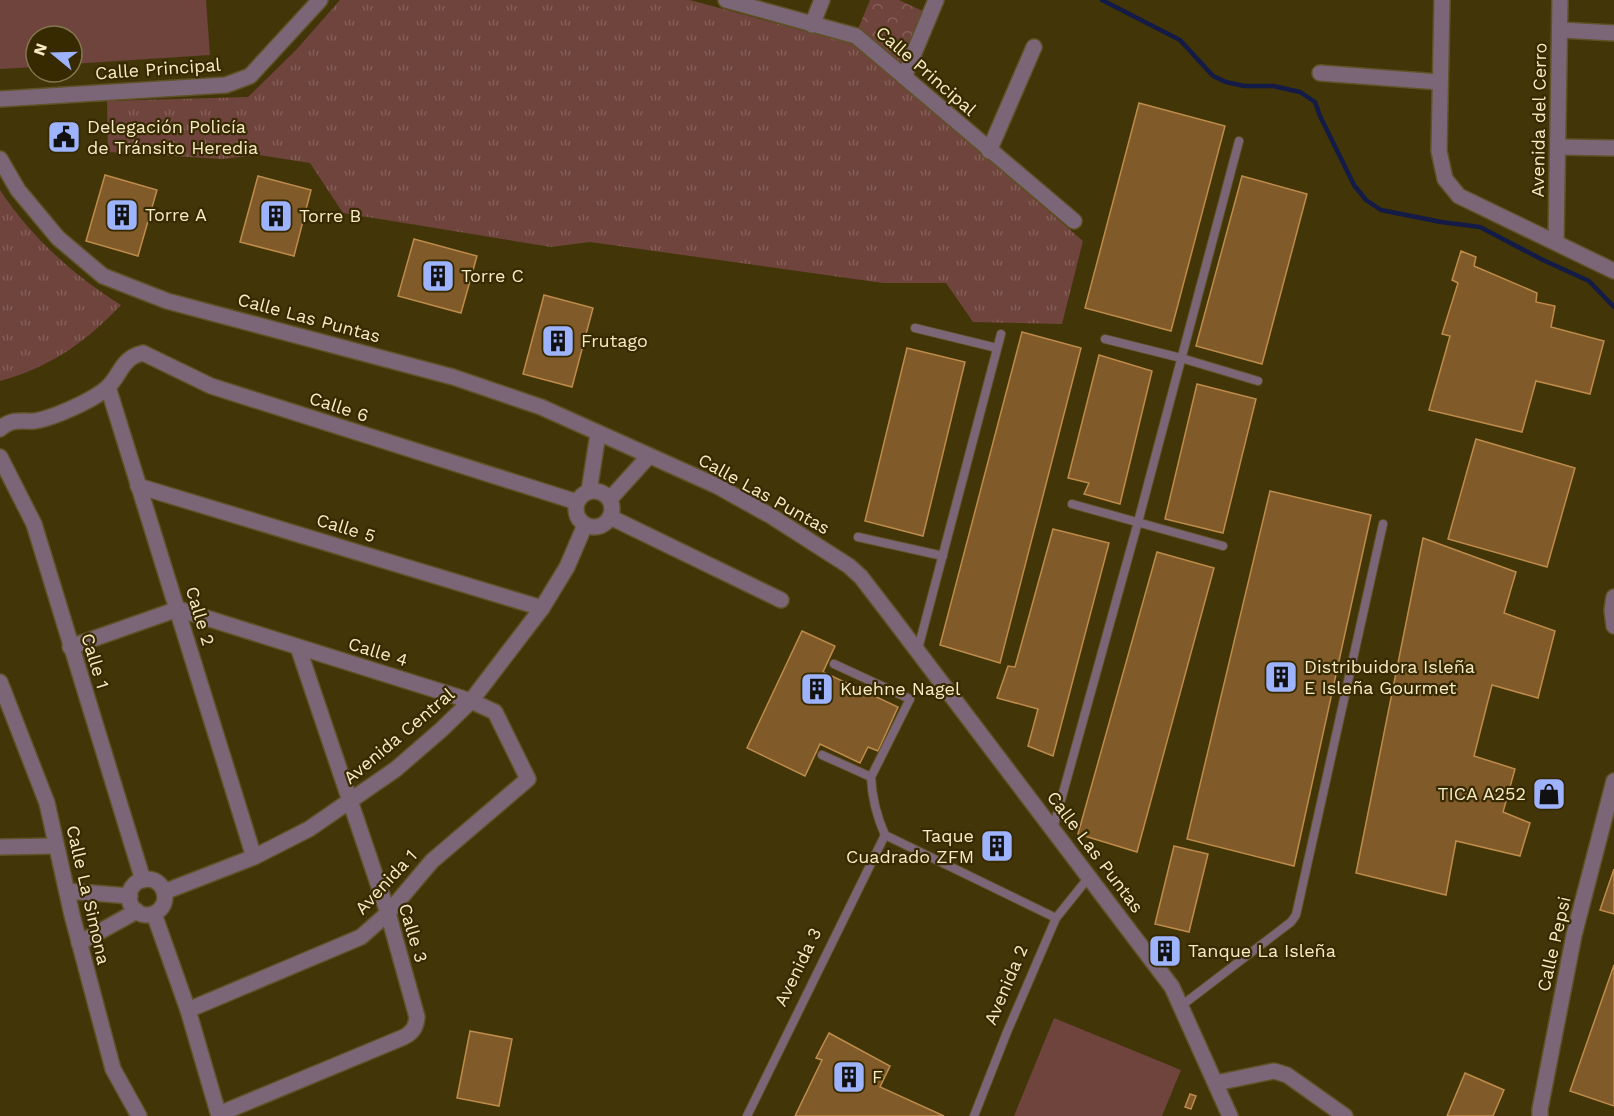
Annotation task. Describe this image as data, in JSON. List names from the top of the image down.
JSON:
{
  "streets": {
    "street": [
      "Calle Principal",
      "Avenida del Cerro",
      "Calle Las Puntas",
      "Calle 6",
      "Calle 5",
      "Calle 2",
      "Calle 4",
      "Calle 1",
      "Avenida Central",
      "Avenida 1",
      "Calle La Simona",
      "Calle 3",
      "Calle Pepsi"
    ],
    "lane": ["Avenida 3", "Avenida 2"]
  },
  "crossings": [
    ["Calle Las Puntas", "Avenida 2"],
    ["Calle 6", "Calle 2"],
    ["Calle 6", "Avenida Central"],
    ["Calle 5", "Calle 2"],
    ["Calle 5", "Avenida Central"],
    ["Calle 2", "Calle 4"],
    ["Calle 2", "Avenida Central"],
    ["Calle 4", "Avenida Central"],
    ["Calle 4", "Avenida 1"],
    ["Calle 4", "Calle 3"],
    ["Calle 1", "Avenida Central"],
    ["Avenida Central", "Calle 3"],
    ["Avenida 1", "Calle 3"]
  ],
  "places": {
    "public building": ["Delegación Policía de Tránsito Heredia"],
    "building": [
      "Torre A",
      "Torre B",
      "Torre C",
      "Frutago",
      "Distribuidora Isleña E Isleña Gourmet",
      "Kuehne Nagel",
      "Taque Cuadrado ZFM",
      "Tanque La Isleña",
      "F"
    ],
    "shop": ["TICA A252"]
  },
  "north": "left"
}
